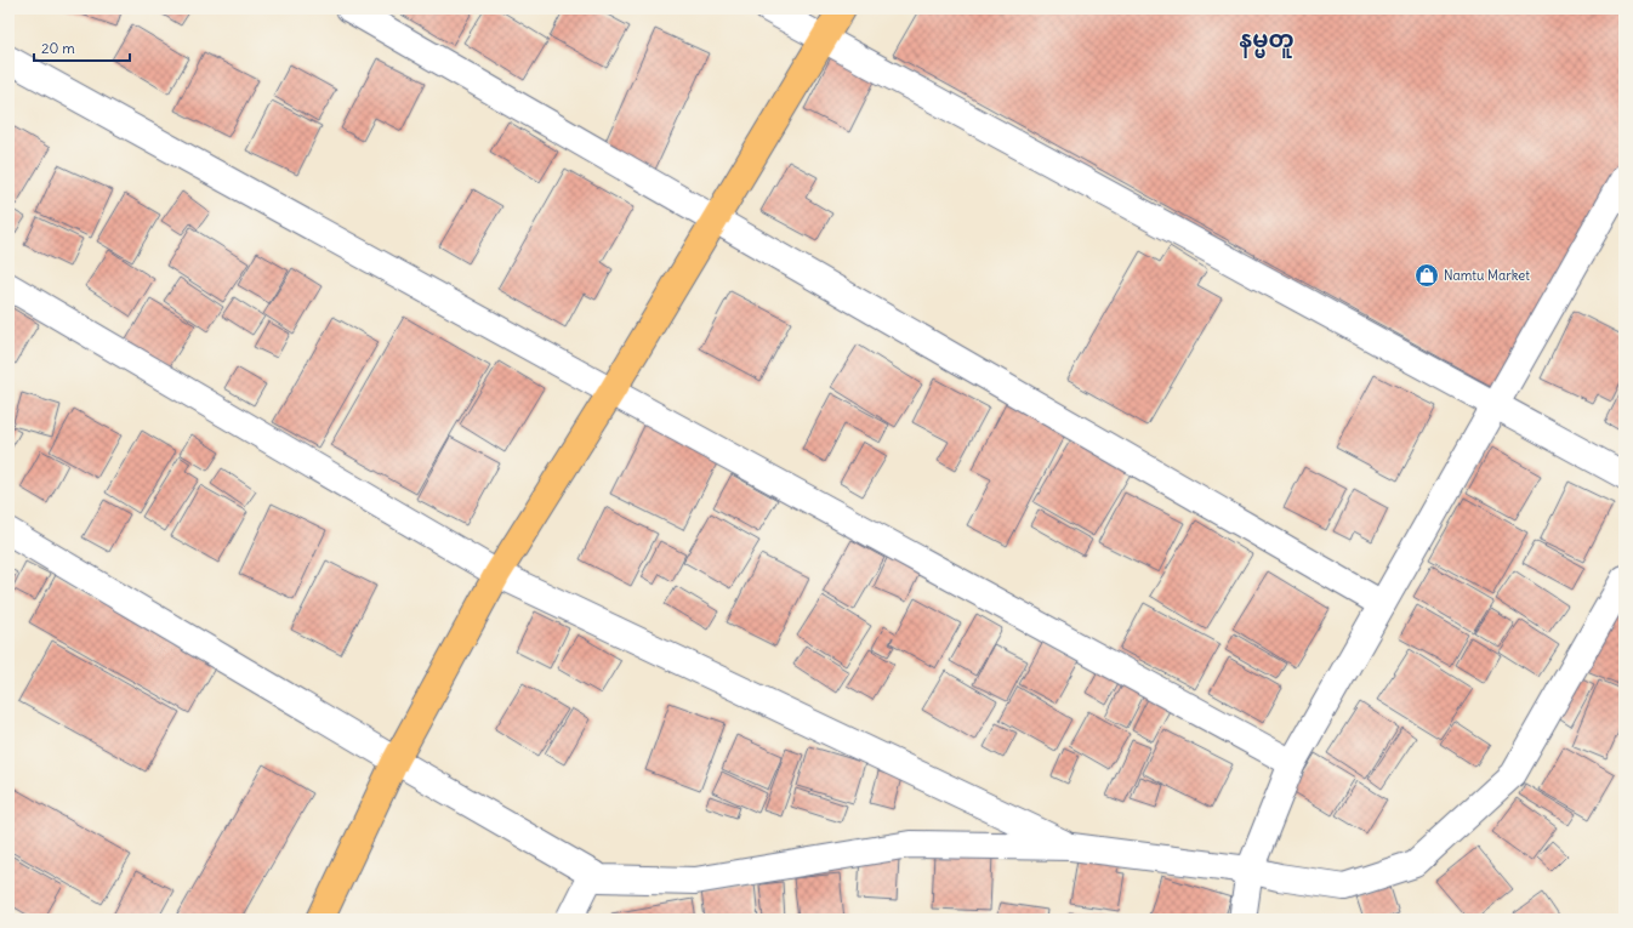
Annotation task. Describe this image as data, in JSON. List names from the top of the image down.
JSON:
{
  "districts": ["နမ္မတူ"],
  "places": {
    "shop": ["Namtu Market"]
  },
  "scale_bar": "20 m"
}
